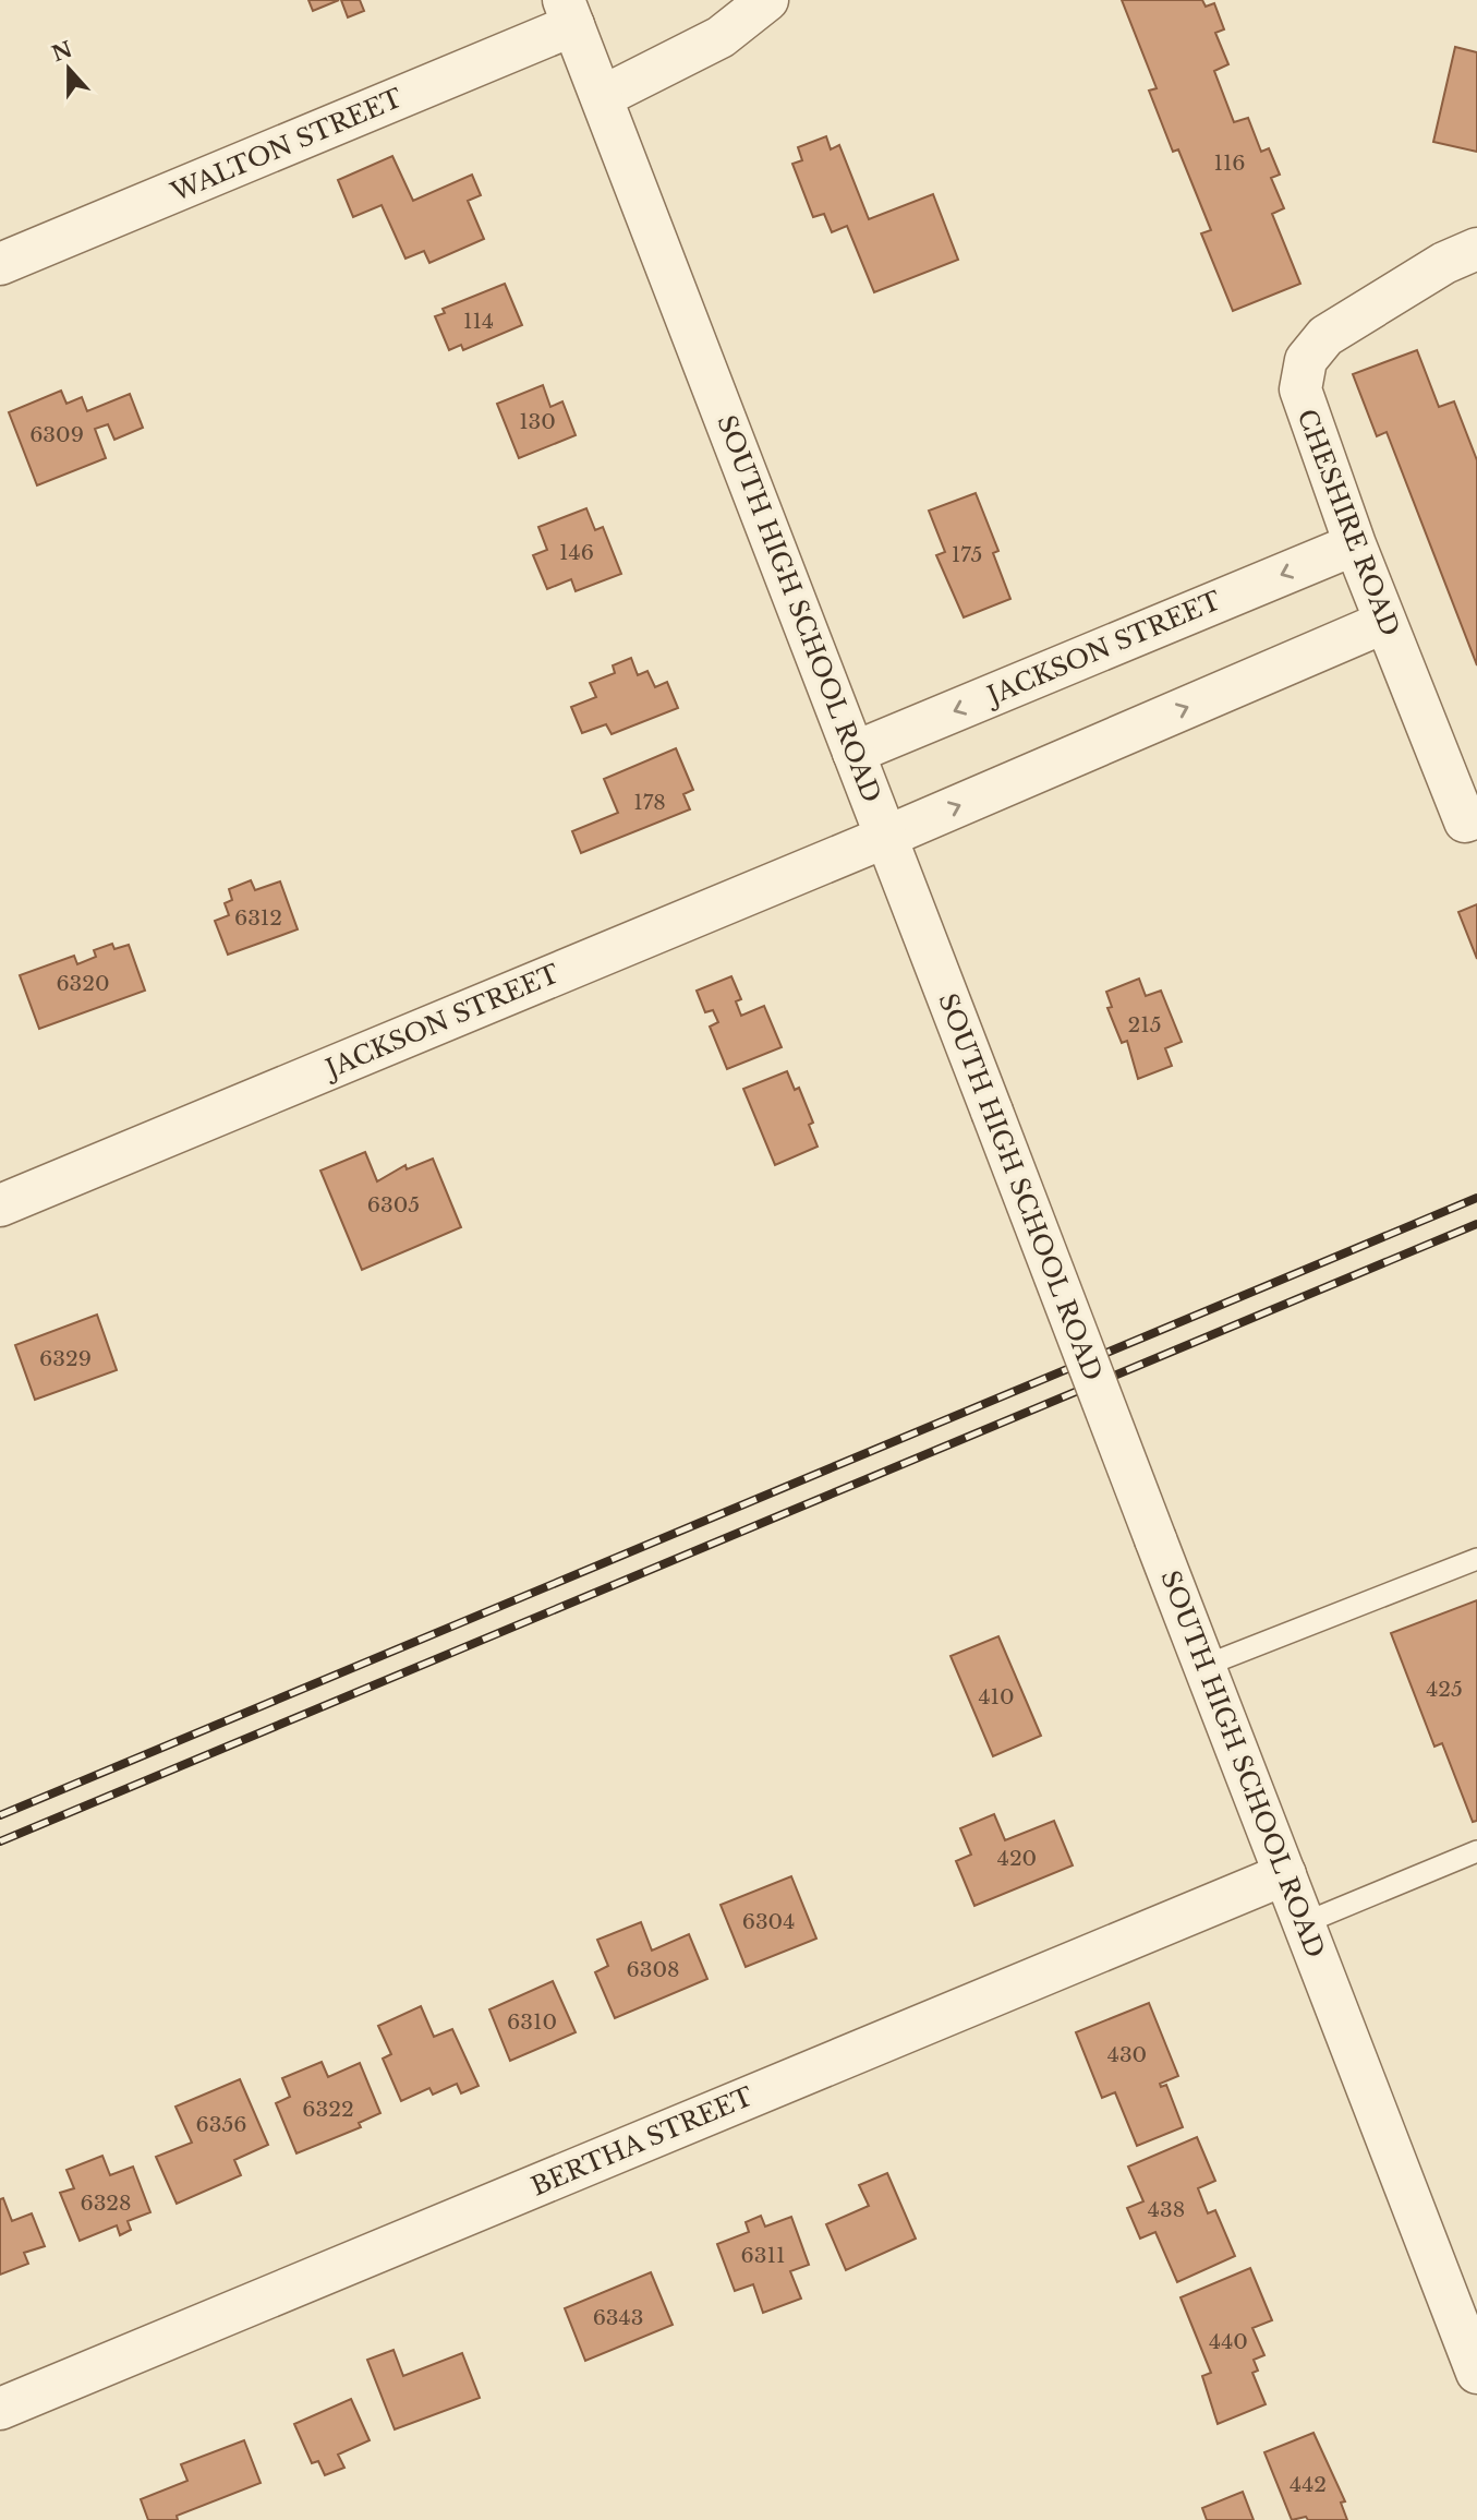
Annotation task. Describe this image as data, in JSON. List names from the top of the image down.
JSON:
{
  "streets": {
    "street": [
      "WALTON STREET",
      "CHESHIRE ROAD",
      "SOUTH HIGH SCHOOL ROAD",
      "JACKSON STREET",
      "BERTHA STREET"
    ]
  },
  "crossings": [
    ["WALTON STREET", "SOUTH HIGH SCHOOL ROAD"],
    ["CHESHIRE ROAD", "JACKSON STREET"],
    ["SOUTH HIGH SCHOOL ROAD", "JACKSON STREET"],
    ["SOUTH HIGH SCHOOL ROAD", "BERTHA STREET"]
  ],
  "house_numbers": [
    "116",
    "114",
    "130",
    "6309",
    "146",
    "175",
    "178",
    "6312",
    "6320",
    "215",
    "6305",
    "6329",
    "425",
    "410",
    "420",
    "6304",
    "6308",
    "6310",
    "430",
    "6322",
    "6356",
    "6328",
    "438",
    "6311",
    "6343",
    "440",
    "442"
  ],
  "north": "top"
}
